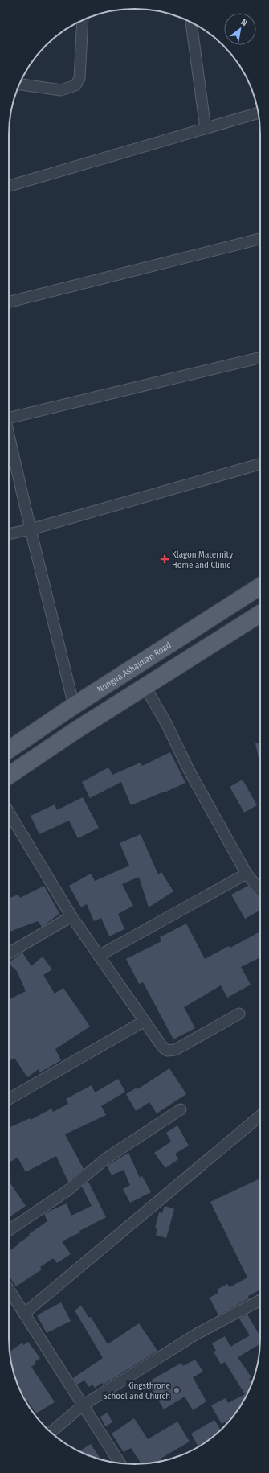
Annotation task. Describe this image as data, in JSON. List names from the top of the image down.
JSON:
{
  "streets": {
    "main road": ["Nungua Ashaiman Road"]
  },
  "places": {
    "health": ["Klagon Maternity Home and Clinic"],
    "other": ["Kingsthrone School and Church"]
  },
  "north": "top right"
}
